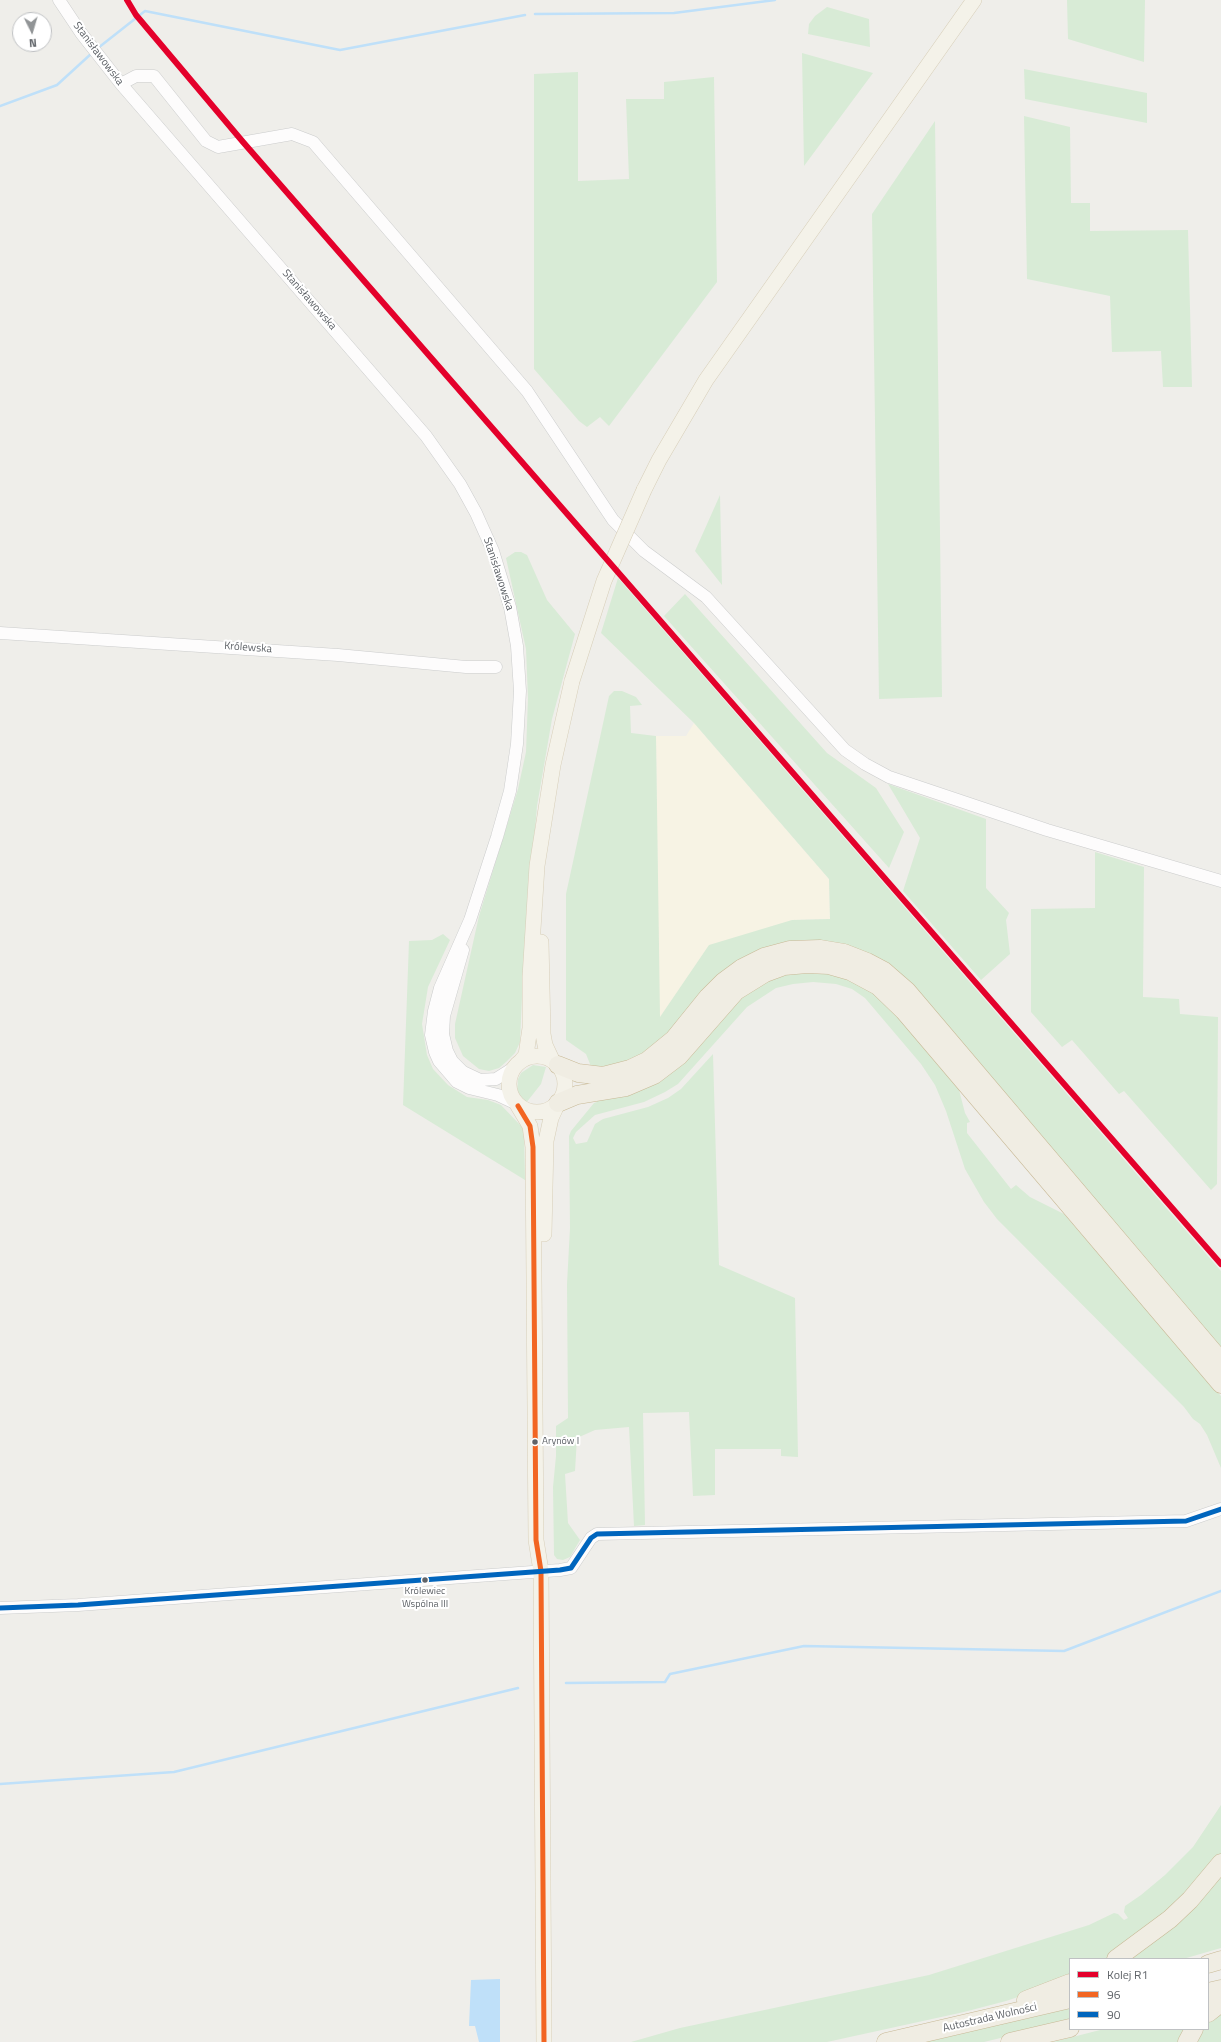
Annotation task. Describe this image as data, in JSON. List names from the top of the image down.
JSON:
{
  "streets": {
    "highway": ["Autostrada Wolności"],
    "street": ["Stanisławowska", "Królewska"]
  },
  "places": ["Arynów I", "Królewiec Wspólna III"],
  "lines": ["rail line R1", "transit line 96", "transit line 90"],
  "legend": ["Kolej R1", "96", "90"],
  "north": "bottom"
}
